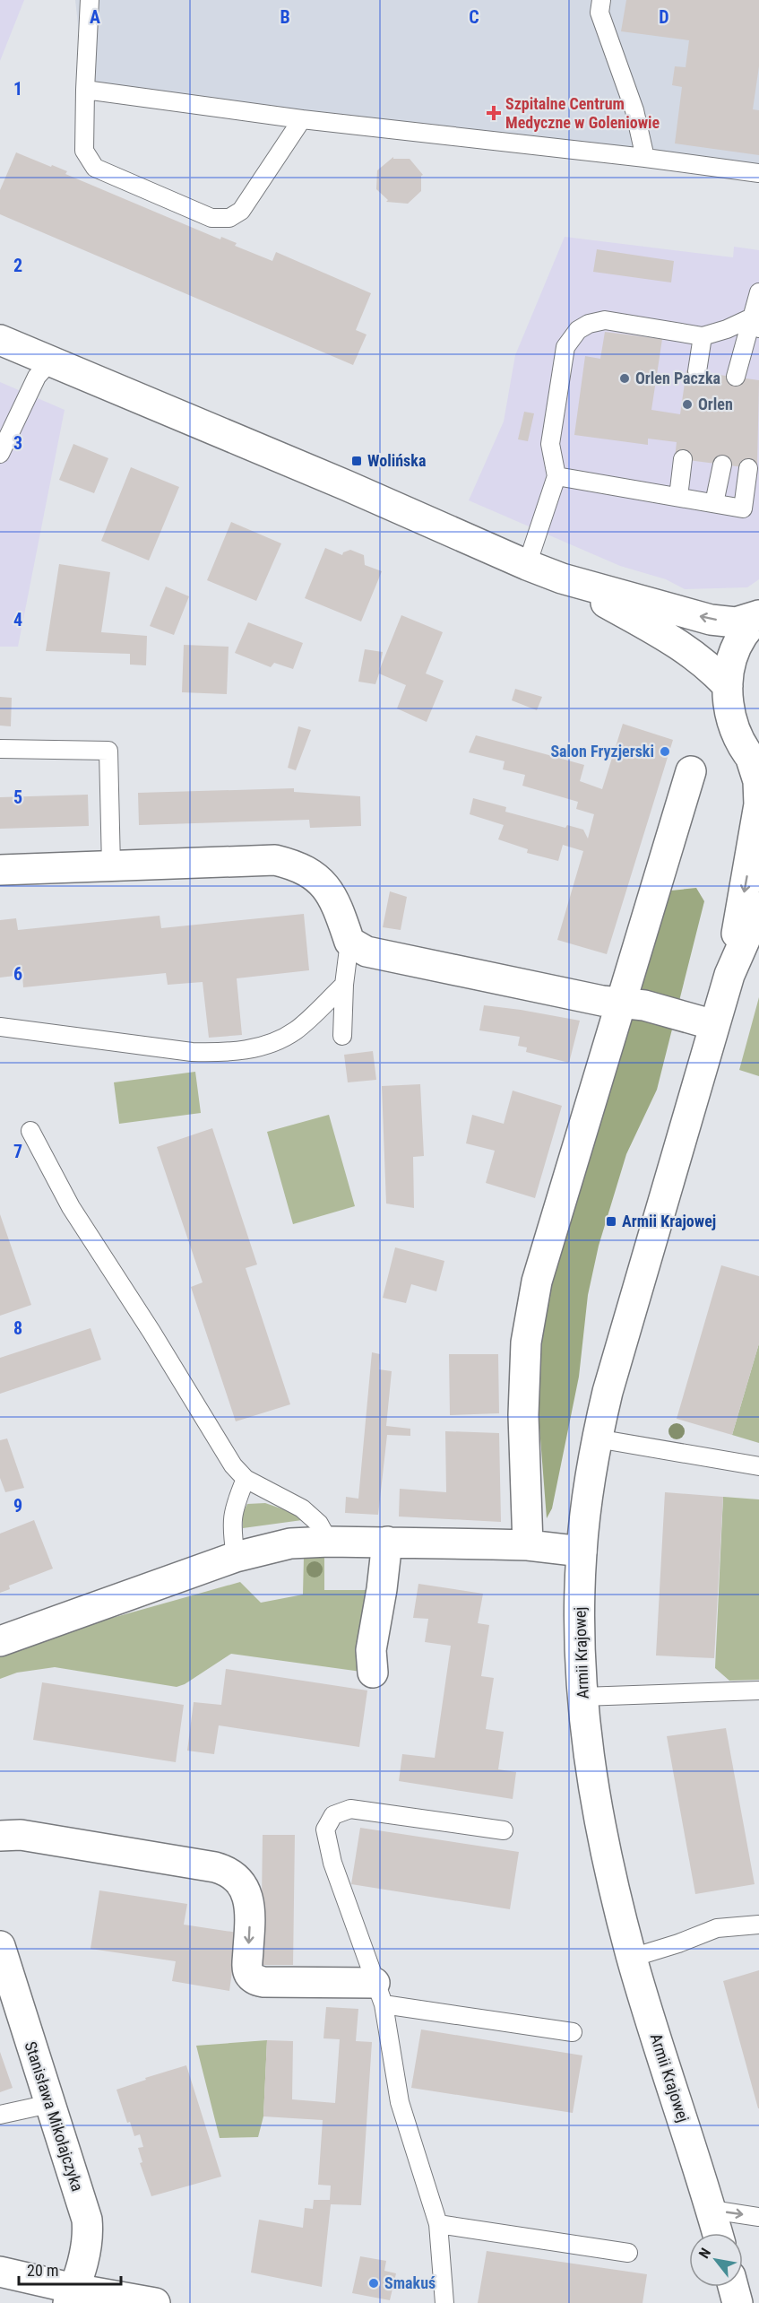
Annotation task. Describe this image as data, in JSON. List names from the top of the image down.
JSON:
{
  "streets": {
    "street": ["Armii Krajowej", "Stanisława Mikołajczyka"]
  },
  "places": {
    "health": ["Szpitalne Centrum Medyczne w Goleniowie"],
    "other": [
      "Orlen Paczka",
      "Orlen",
      "Salon Fryzjerski",
      "Smakuś"
    ],
    "transit": ["Wolińska", "Armii Krajowej"]
  },
  "scale_bar": "20 m",
  "north": "top left",
  "grid": {
    "columns": [
      "A",
      "B",
      "C",
      "D"
    ],
    "rows": [
      "1",
      "2",
      "3",
      "4",
      "5",
      "6",
      "7",
      "8",
      "9"
    ]
  }
}
